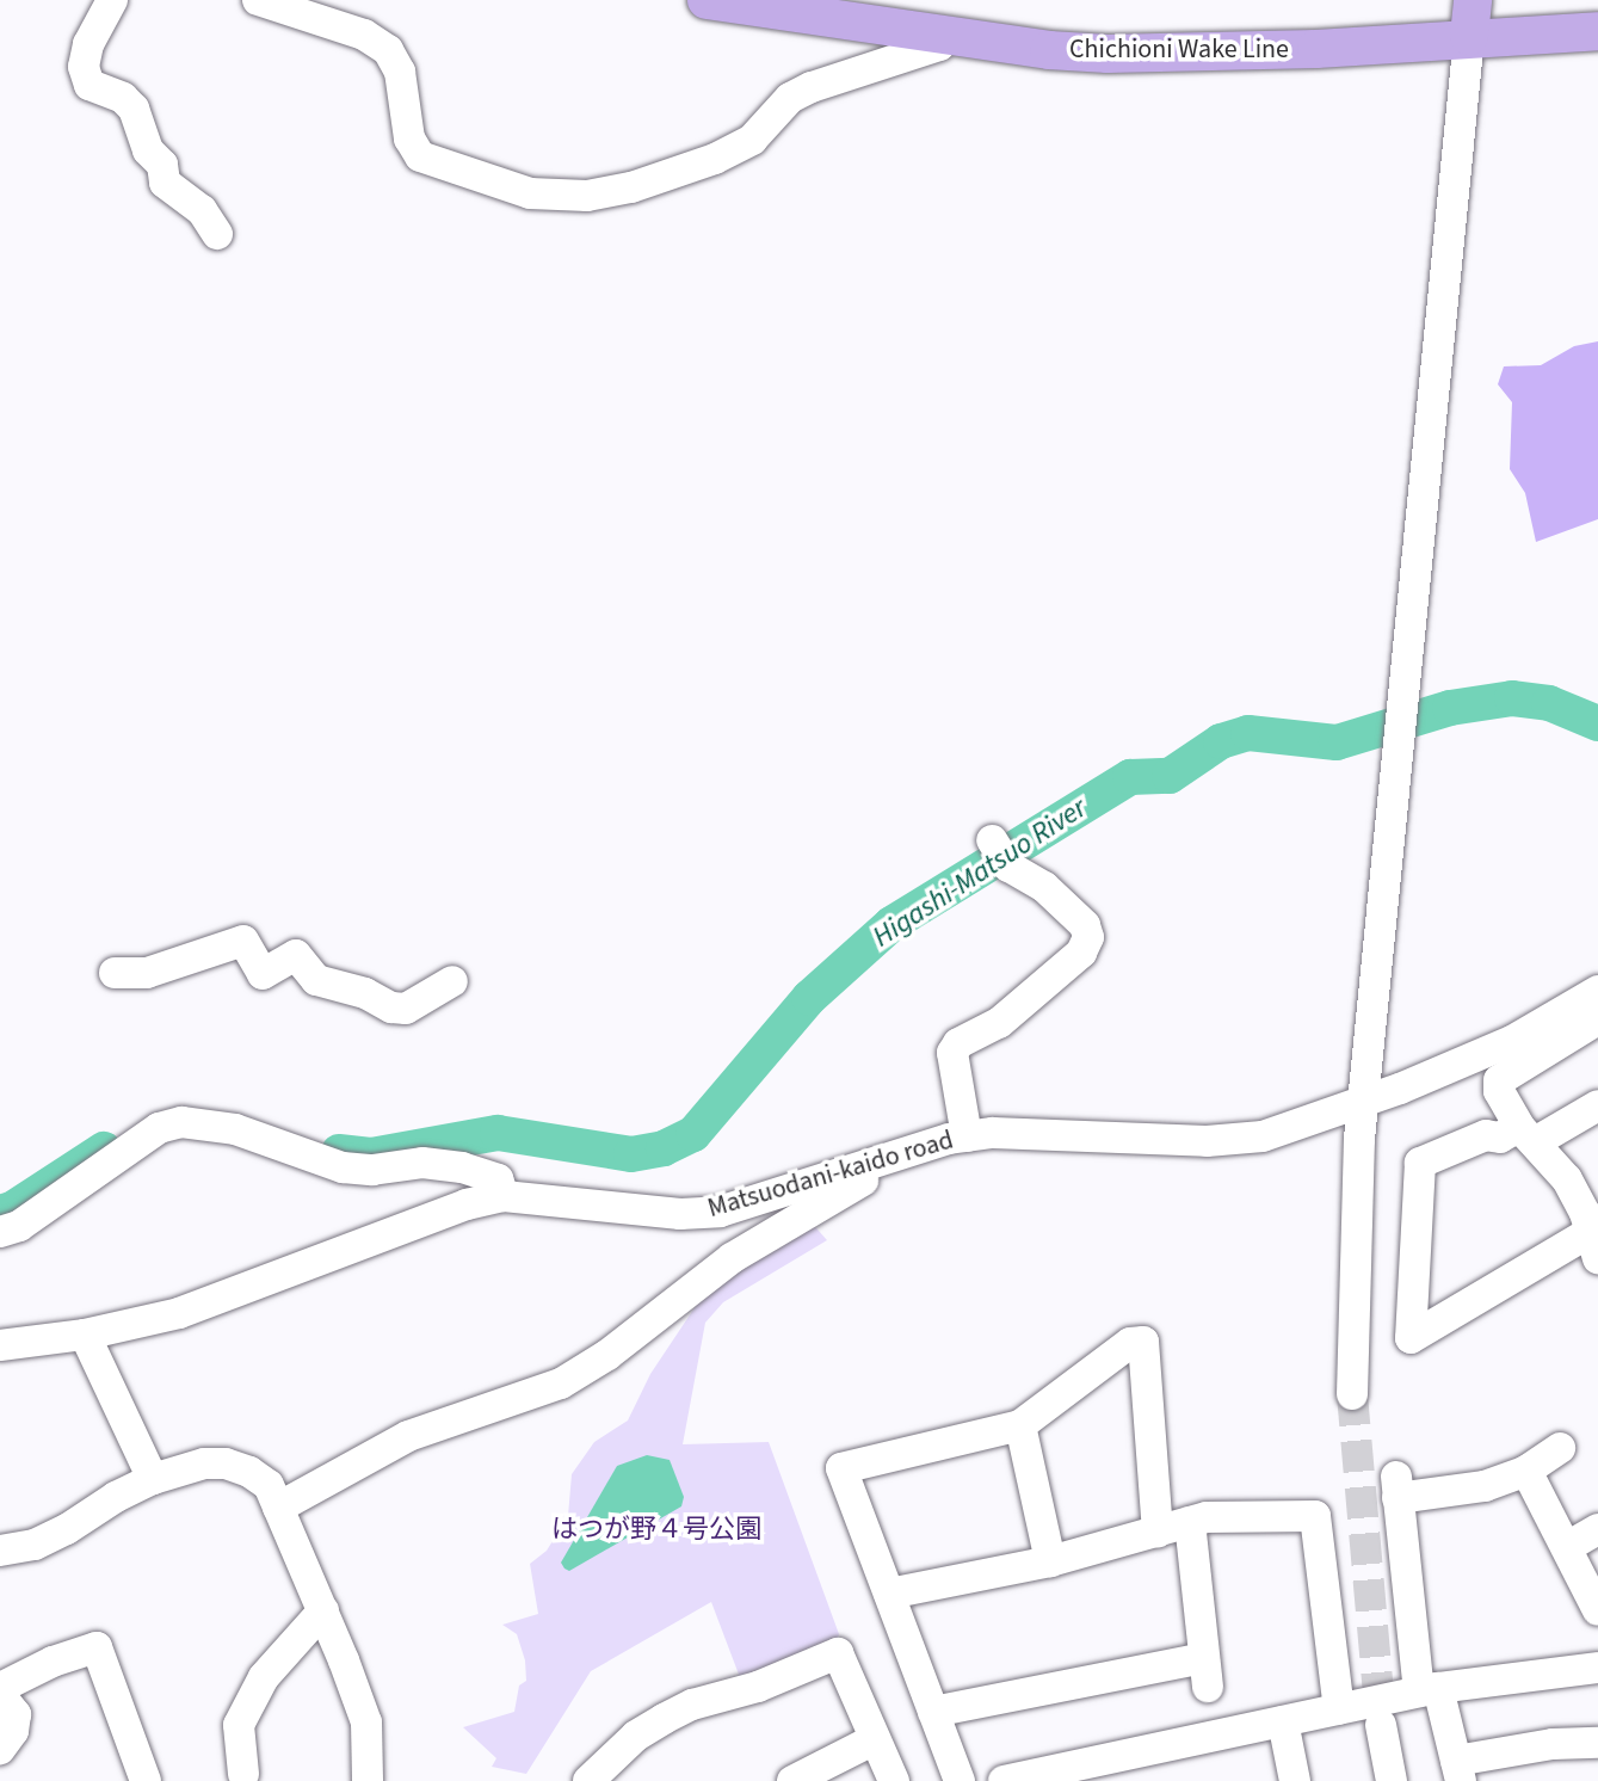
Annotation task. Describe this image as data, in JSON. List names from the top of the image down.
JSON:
{
  "streets": {
    "main road": ["Chichioni Wake Line"],
    "street": ["Matsuodani-kaido road"]
  },
  "water": ["Higashi-Matsuo River"],
  "parks": ["はつが野４号公園"]
}
